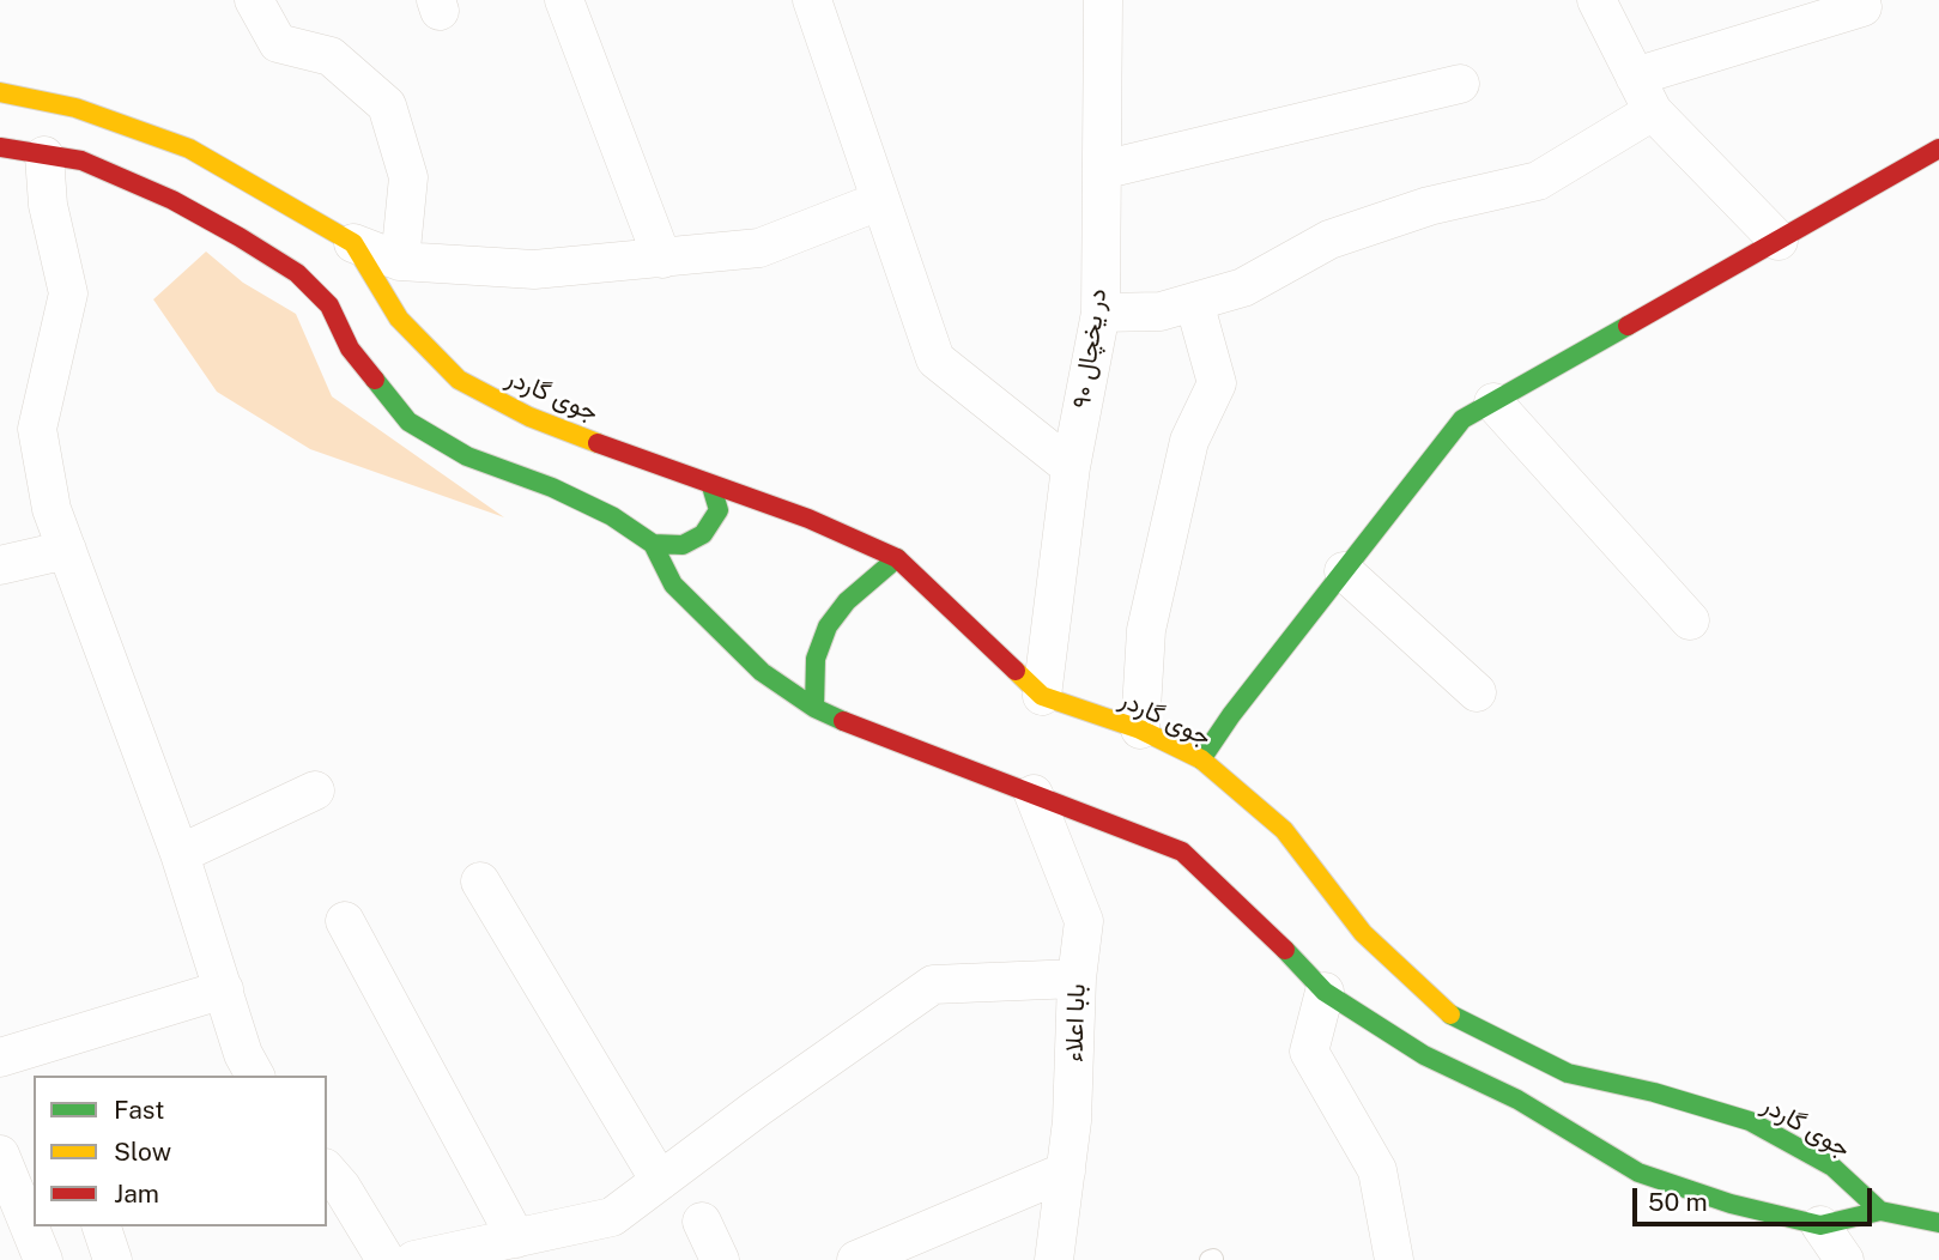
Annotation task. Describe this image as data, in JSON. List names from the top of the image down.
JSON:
{
  "streets": {
    "street": ["در یخچال ۹۰", "جوی گاردر", "بابا اعلاء"]
  },
  "crossings": [
    ["در یخچال ۹۰", "جوی گاردر"]
  ],
  "legend": ["Fast", "Slow", "Jam"],
  "scale_bar": "50 m"
}
